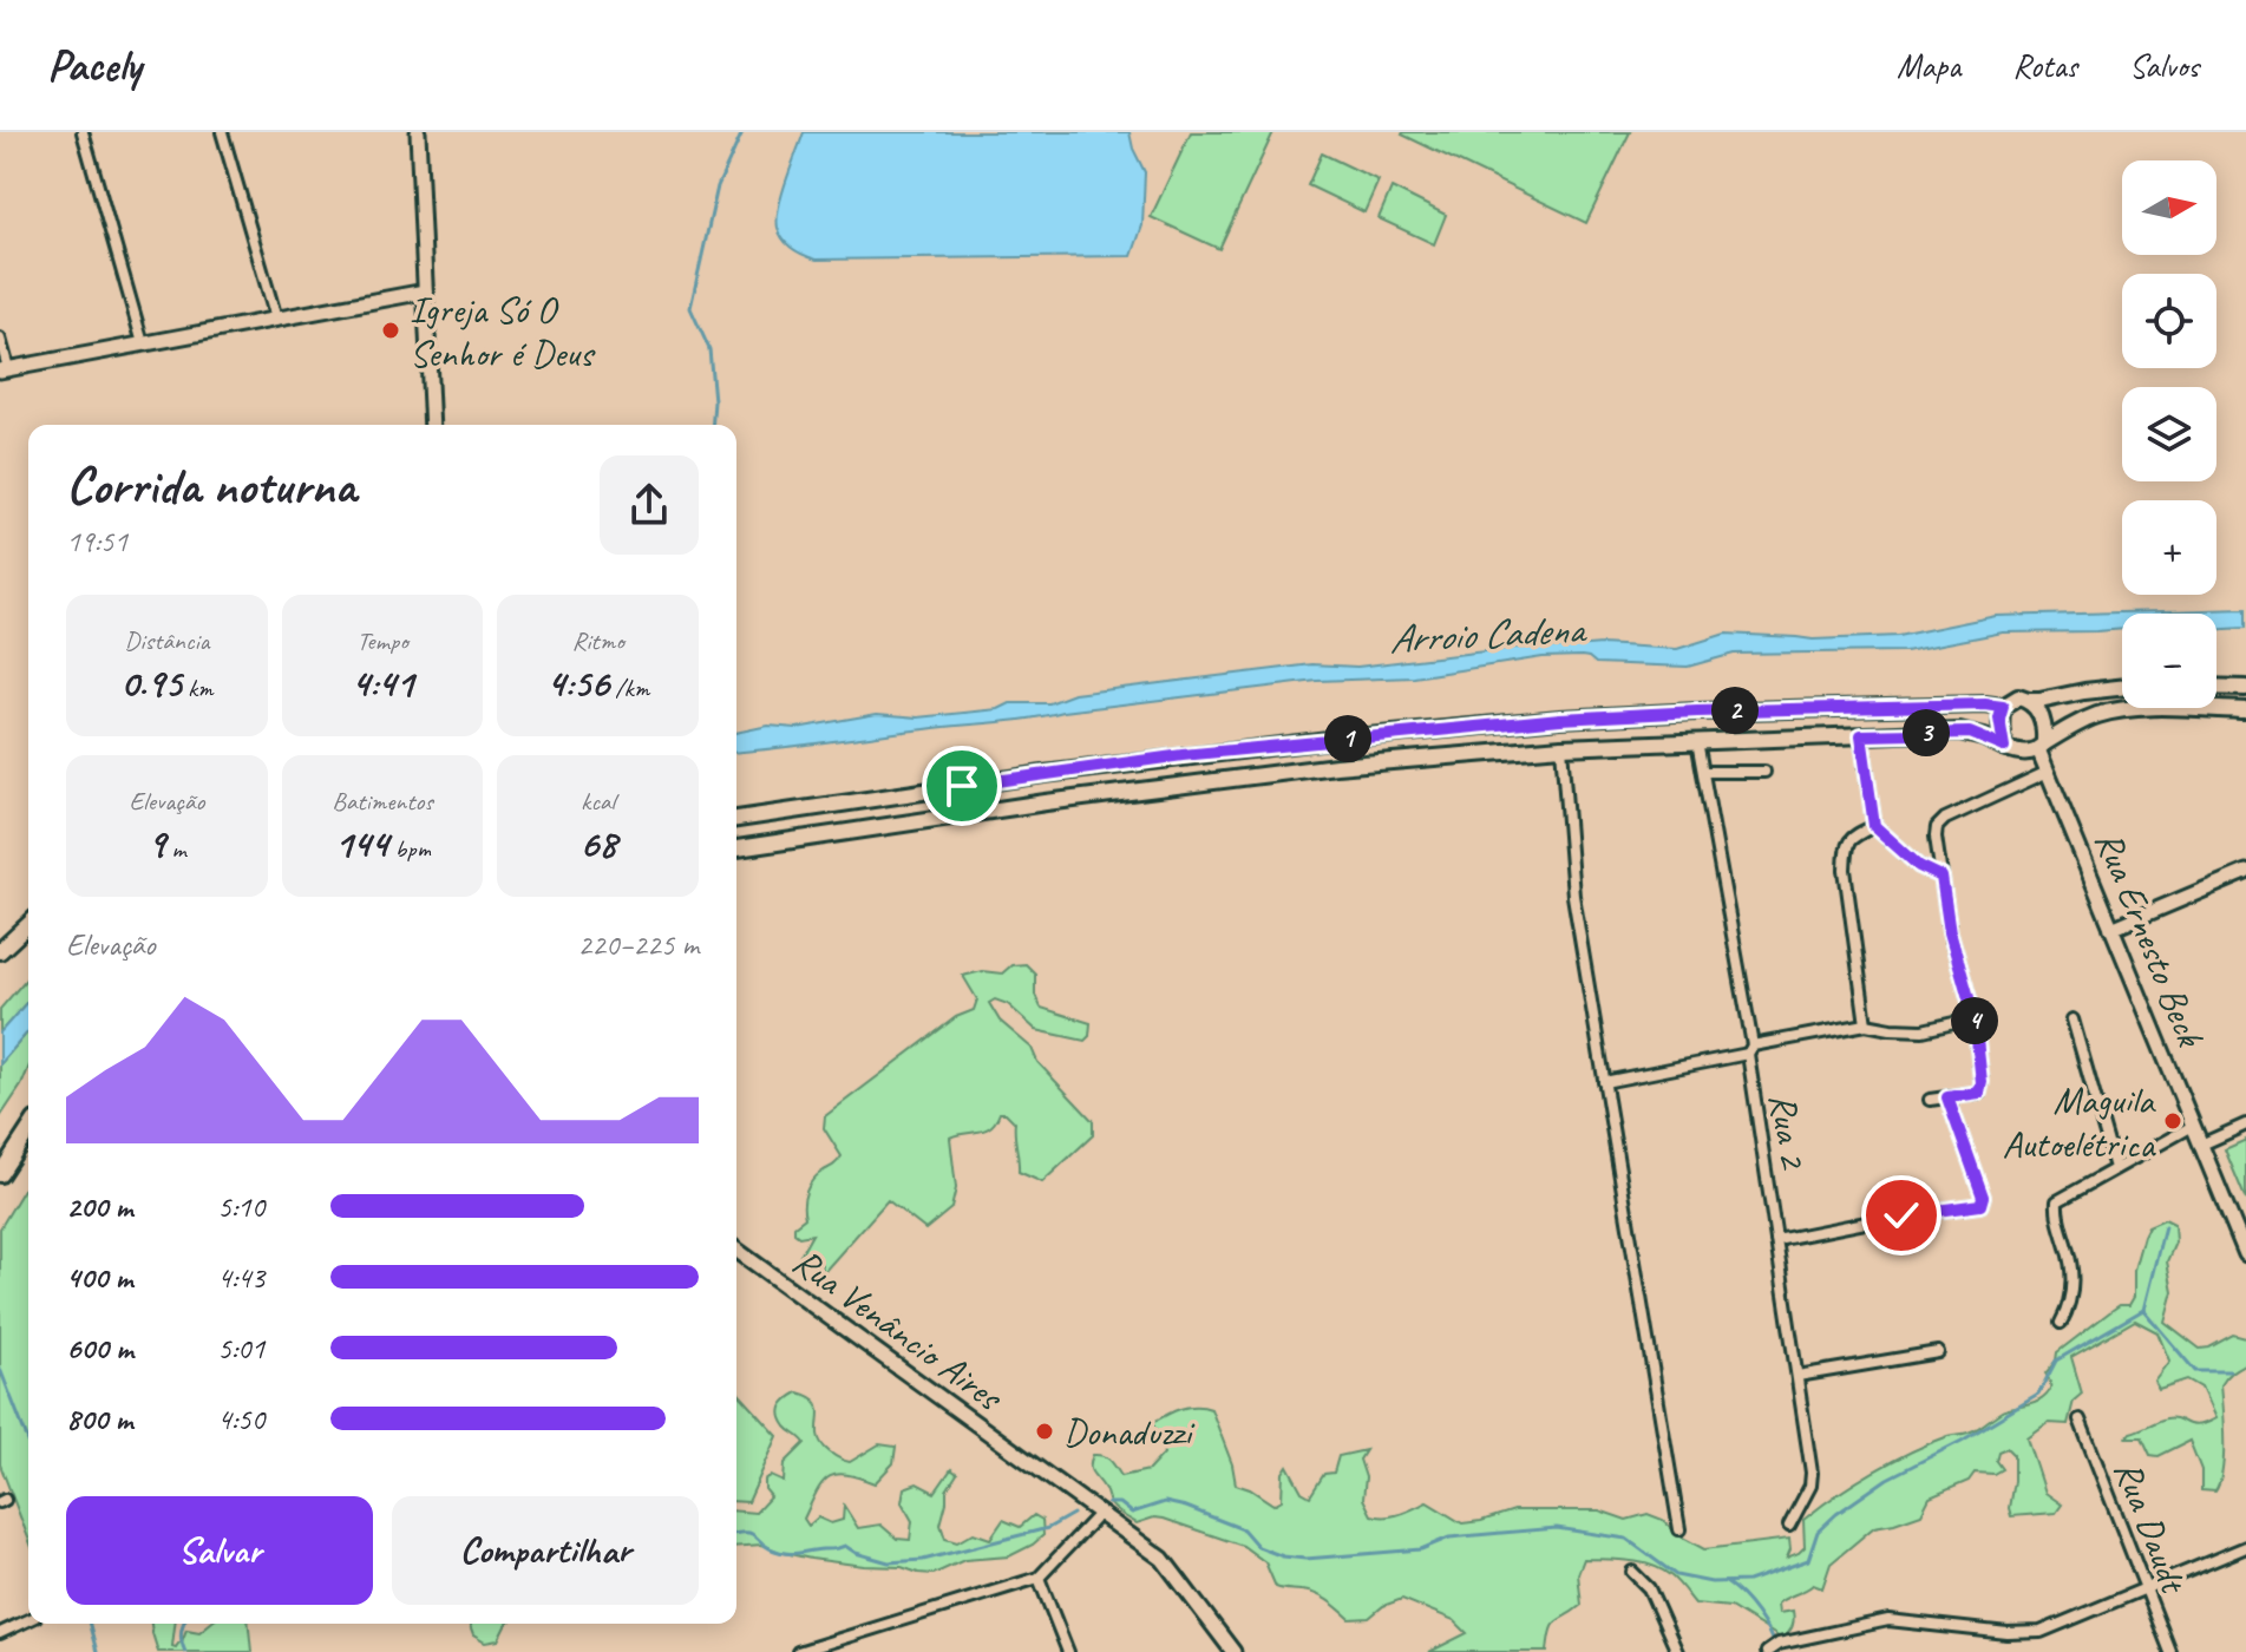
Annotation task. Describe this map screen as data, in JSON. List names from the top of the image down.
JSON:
{
  "streets": {
    "street": [
      "Rua Ernesto Beck",
      "Rua 2",
      "Rua Venâncio Aires",
      "Rua Daudt"
    ]
  },
  "water": ["Arroio Cadena"],
  "places": ["Igreja Só O Senhor é Deus", "Maguila Autoelétrica", "Donaduzzi"],
  "north": "right",
  "page": {
    "header": "Pacely",
    "nav": ["Mapa", "Rotas", "Salvos"],
    "map_buttons": ["+", "−"],
    "heading": ["Corrida noturna", "19:51"],
    "stats": [
      ["Distância", "0.95 km"],
      ["Tempo", "4:41"],
      ["Ritmo", "4:56 /km"],
      ["Elevação", "9 m"],
      ["Batimentos", "144 bpm"],
      ["kcal", "68"]
    ],
    "pins": [
      "2",
      "3",
      "1",
      "4"
    ],
    "chart": ["Elevação", "220–225 m"],
    "list": [
      {
        "name": "200 m",
        "note": "5:10"
      },
      {
        "name": "400 m",
        "note": "4:43"
      },
      {
        "name": "600 m",
        "note": "5:01"
      },
      {
        "name": "800 m",
        "note": "4:50"
      }
    ],
    "buttons": ["Salvar", "Compartilhar"]
  }
}
